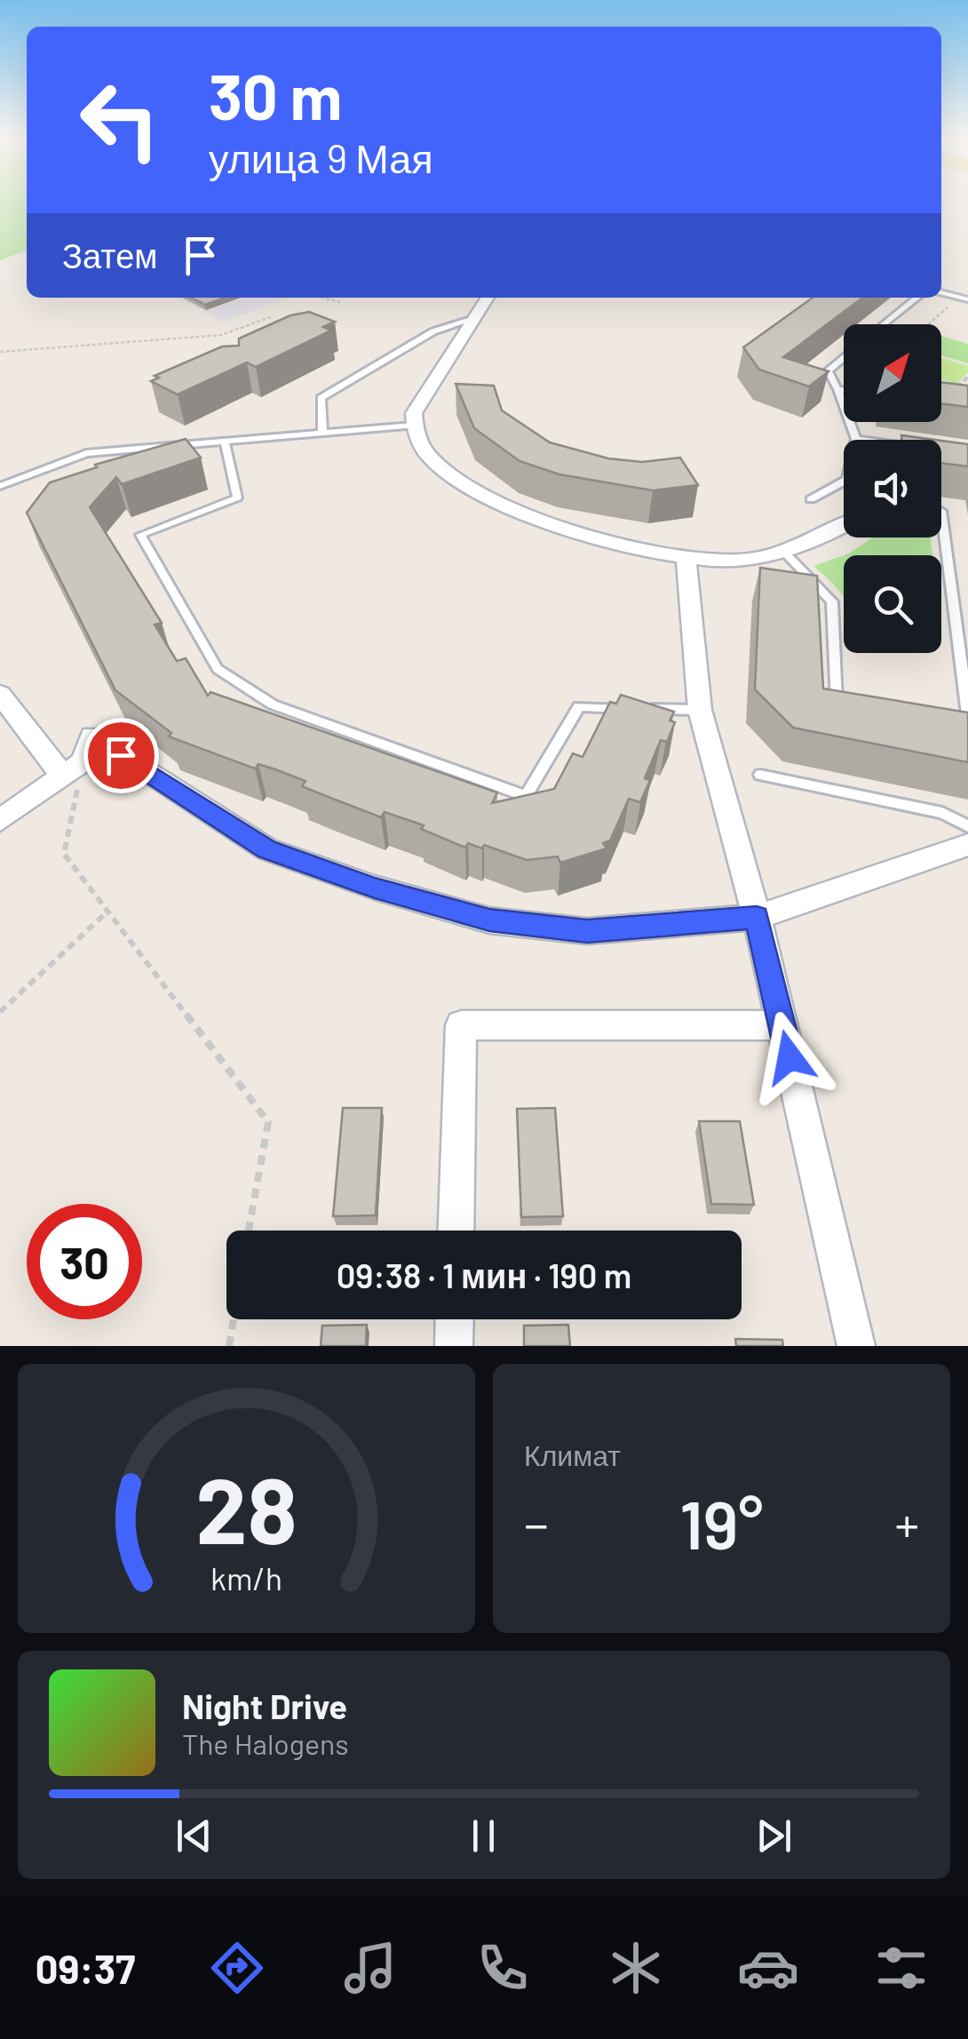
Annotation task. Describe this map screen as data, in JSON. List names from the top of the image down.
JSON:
{
  "north": "top right",
  "page": {
    "turn": ["30 m", "улица 9 Мая"],
    "then": "Затем",
    "limit": "30",
    "trip": "09:38 · 1 мин · 190 m",
    "tile": "Климат",
    "heat": ["−", "19°", "+"],
    "song": ["Night Drive", "The Halogens"],
    "tabs": "09:37",
    "gauge": ["28", "km/h"]
  }
}
